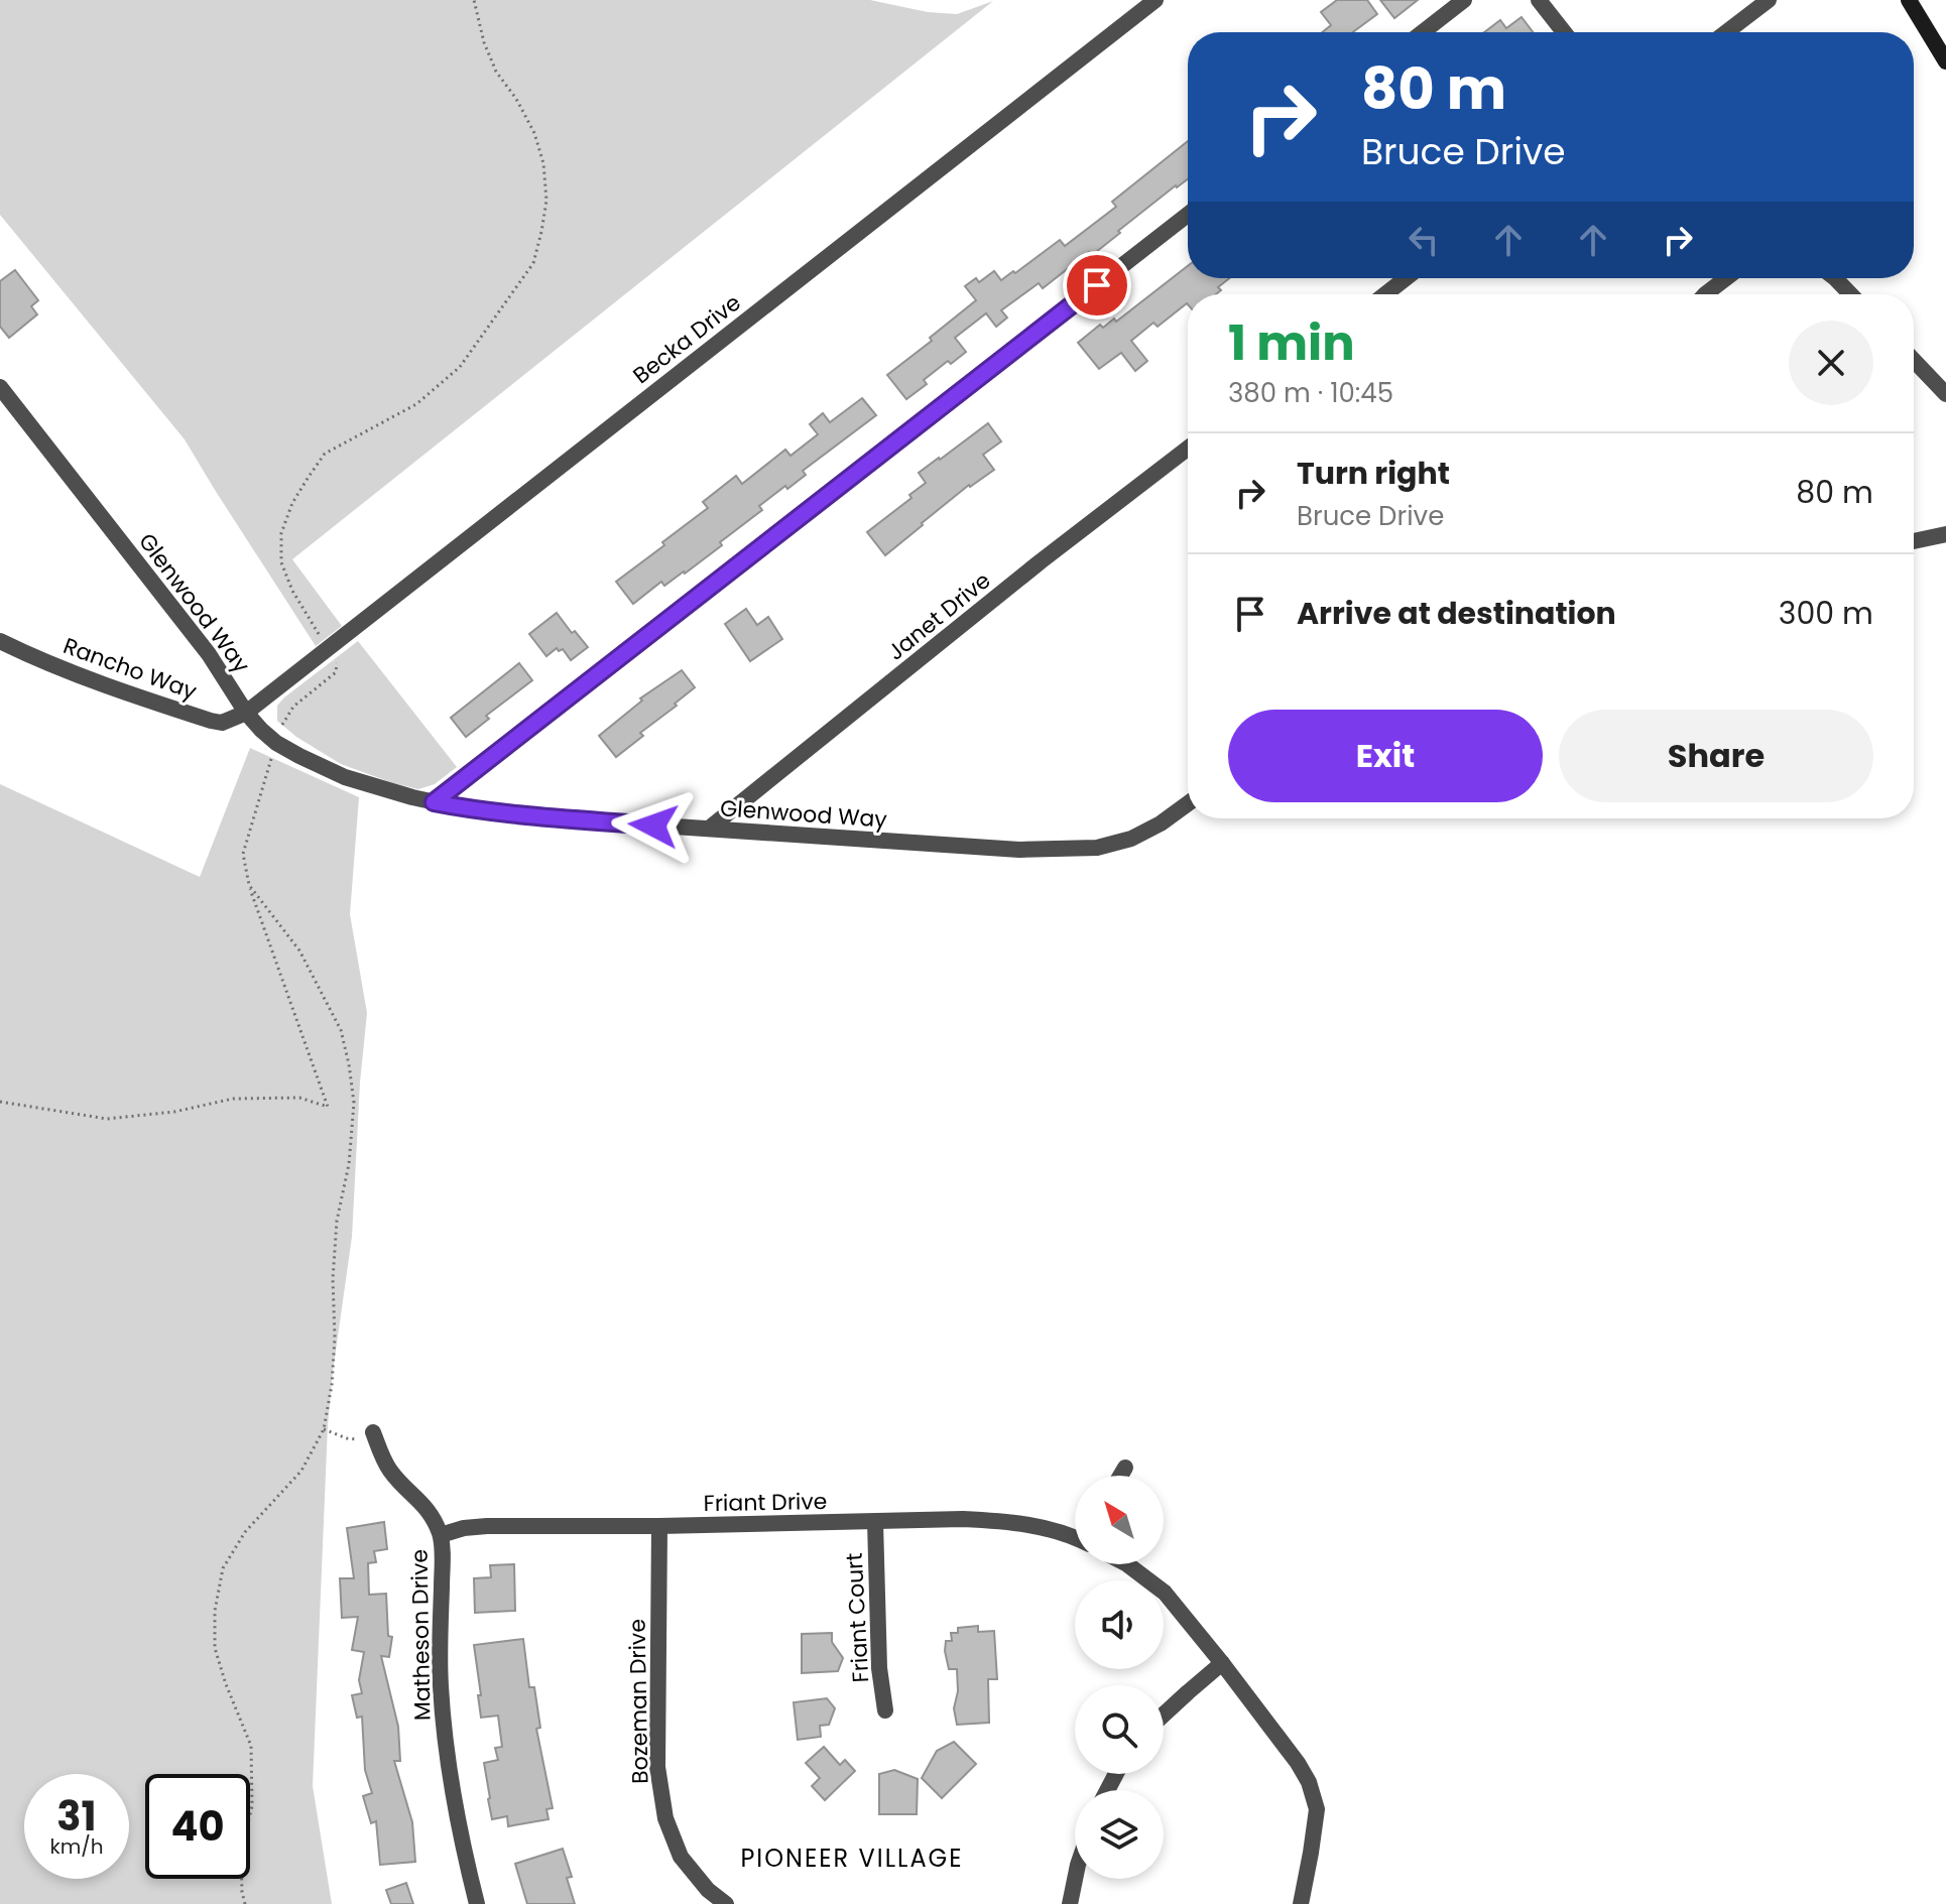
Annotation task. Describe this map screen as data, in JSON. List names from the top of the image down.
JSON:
{
  "streets": {
    "street": [
      "Becka Drive",
      "Glenwood Way",
      "Janet Drive",
      "Rancho Way",
      "Friant Drive",
      "Friant Court",
      "Matheson Drive",
      "Bozeman Drive"
    ]
  },
  "crossings": [
    ["Becka Drive", "Glenwood Way"],
    ["Becka Drive", "Rancho Way"],
    ["Glenwood Way", "Janet Drive"],
    ["Glenwood Way", "Rancho Way"],
    ["Friant Drive", "Friant Court"],
    ["Friant Drive", "Matheson Drive"],
    ["Friant Drive", "Bozeman Drive"]
  ],
  "districts": ["PIONEER VILLAGE"],
  "north": "top left",
  "page": {
    "turn": ["80 m", "Bruce Drive"],
    "heading": ["1 min", "380 m · 10:45"],
    "list": [
      {
        "name": "Turn right",
        "note": "Bruce Drive",
        "value": "80 m"
      },
      {
        "name": "Arrive at destination",
        "value": "300 m"
      }
    ],
    "buttons": ["Exit", "Share"],
    "speed": "31 km/h",
    "limit": "40"
  }
}
